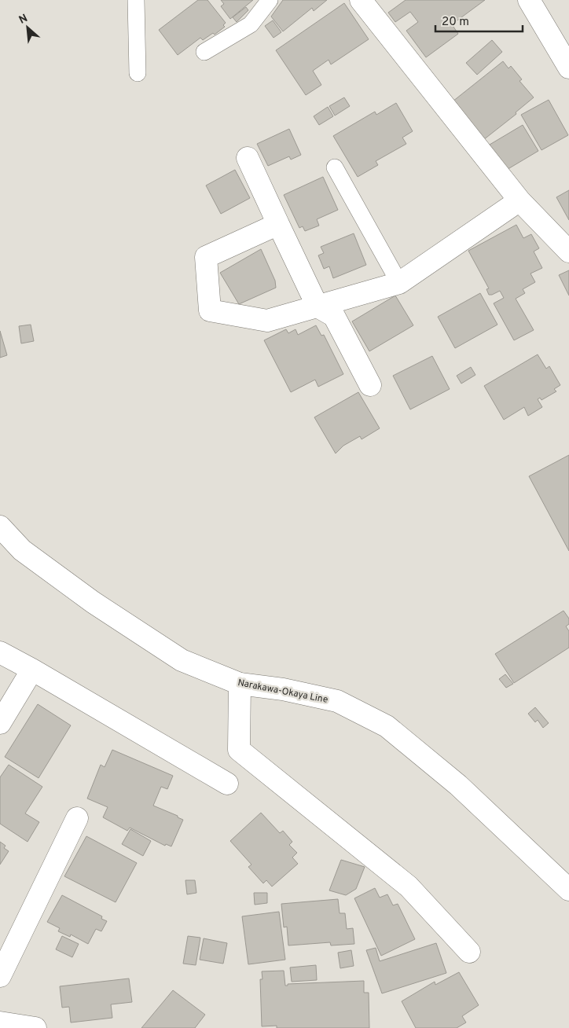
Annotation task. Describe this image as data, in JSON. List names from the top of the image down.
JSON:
{
  "streets": {
    "street": ["Narakawa-Okaya Line"]
  },
  "scale_bar": "20 m",
  "north": "top left"
}
